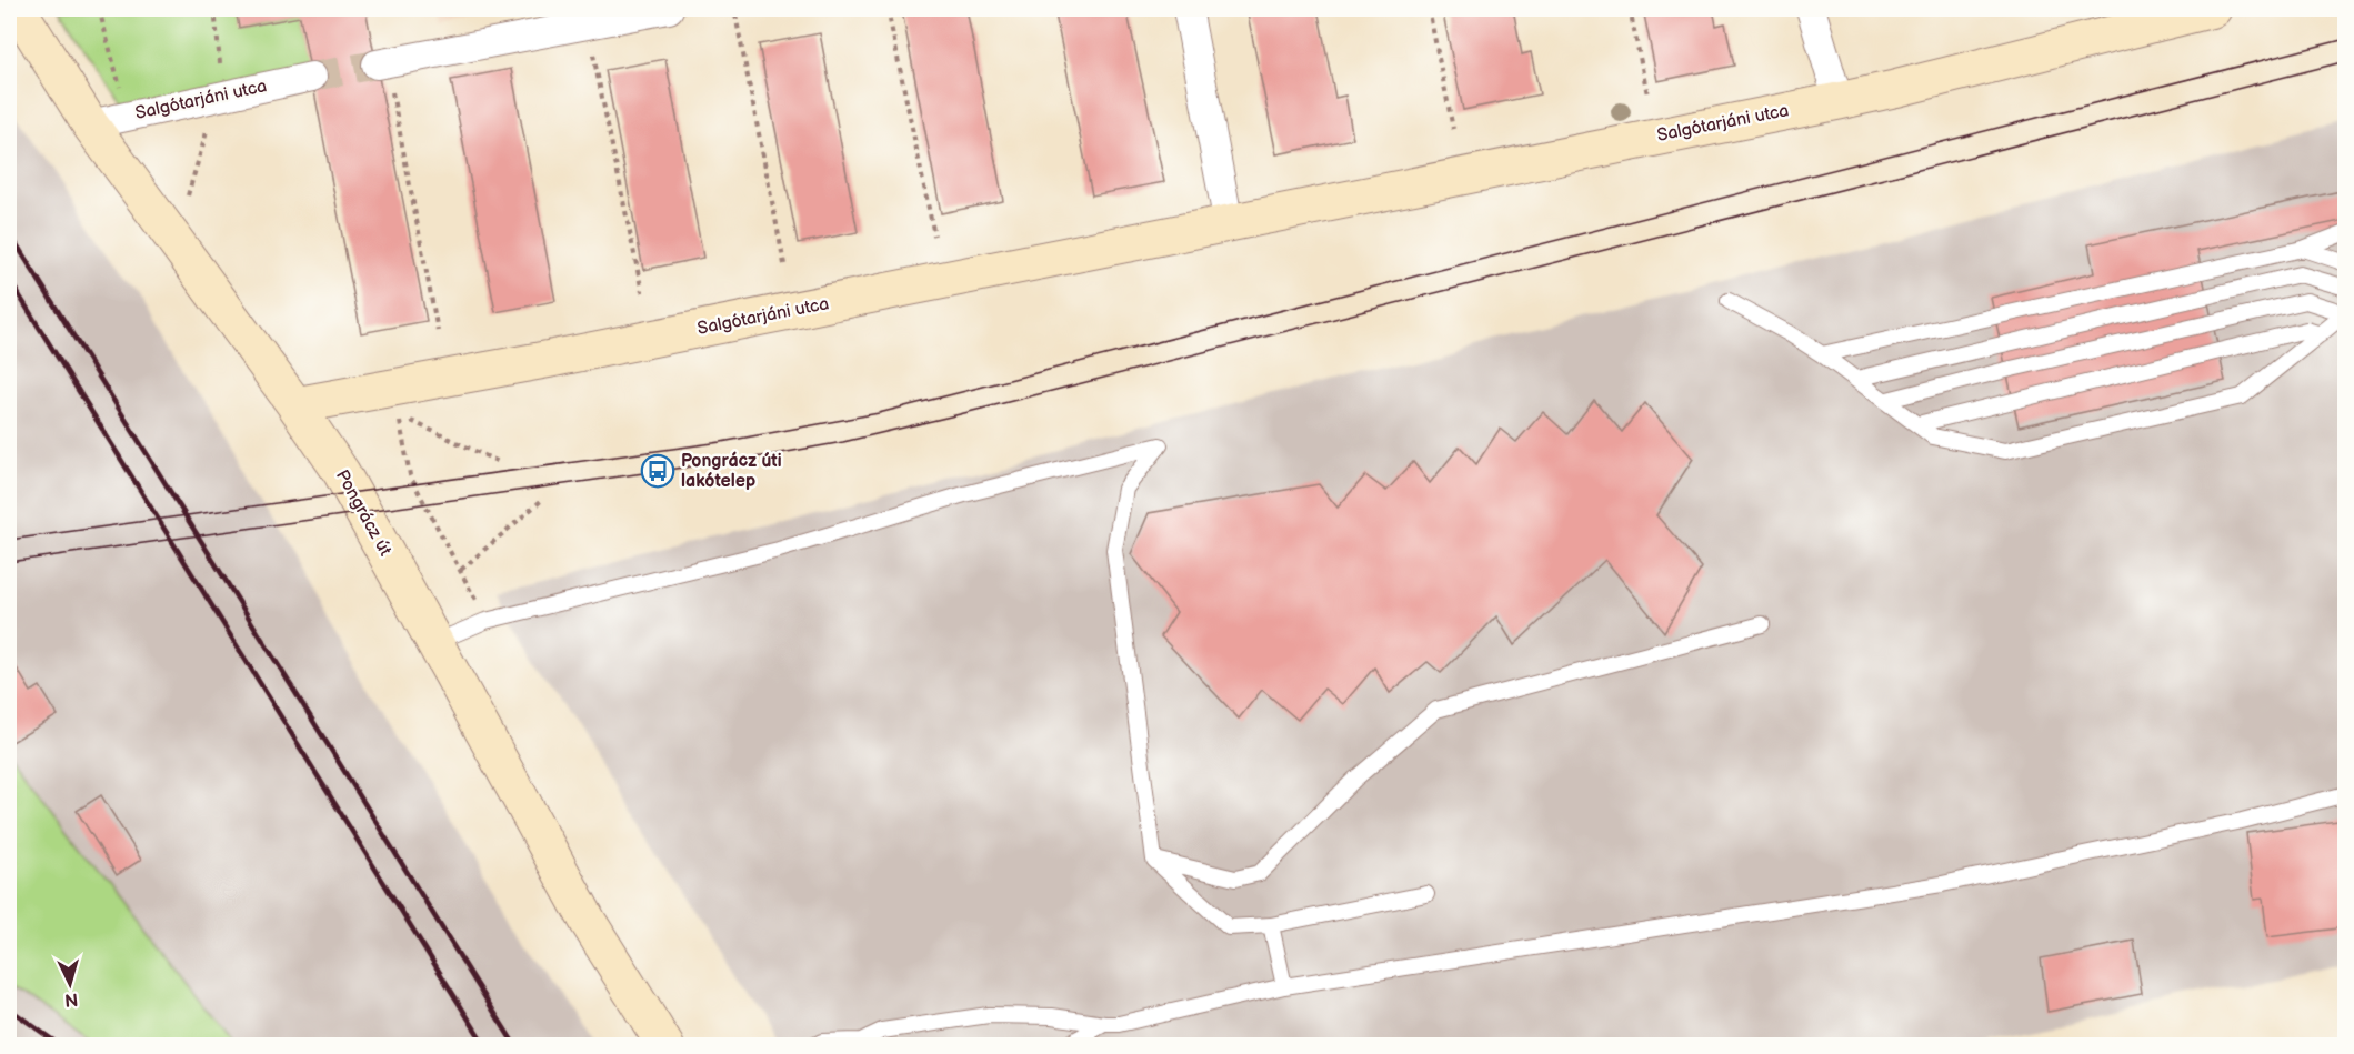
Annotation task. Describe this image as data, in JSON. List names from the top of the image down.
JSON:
{
  "streets": {
    "street": ["Salgótarjáni utca", "Pongrácz út"]
  },
  "crossings": [
    ["Salgótarjáni utca", "Pongrácz út"]
  ],
  "places": {
    "bus stop": ["Pongrácz úti lakótelep"]
  },
  "north": "bottom"
}
